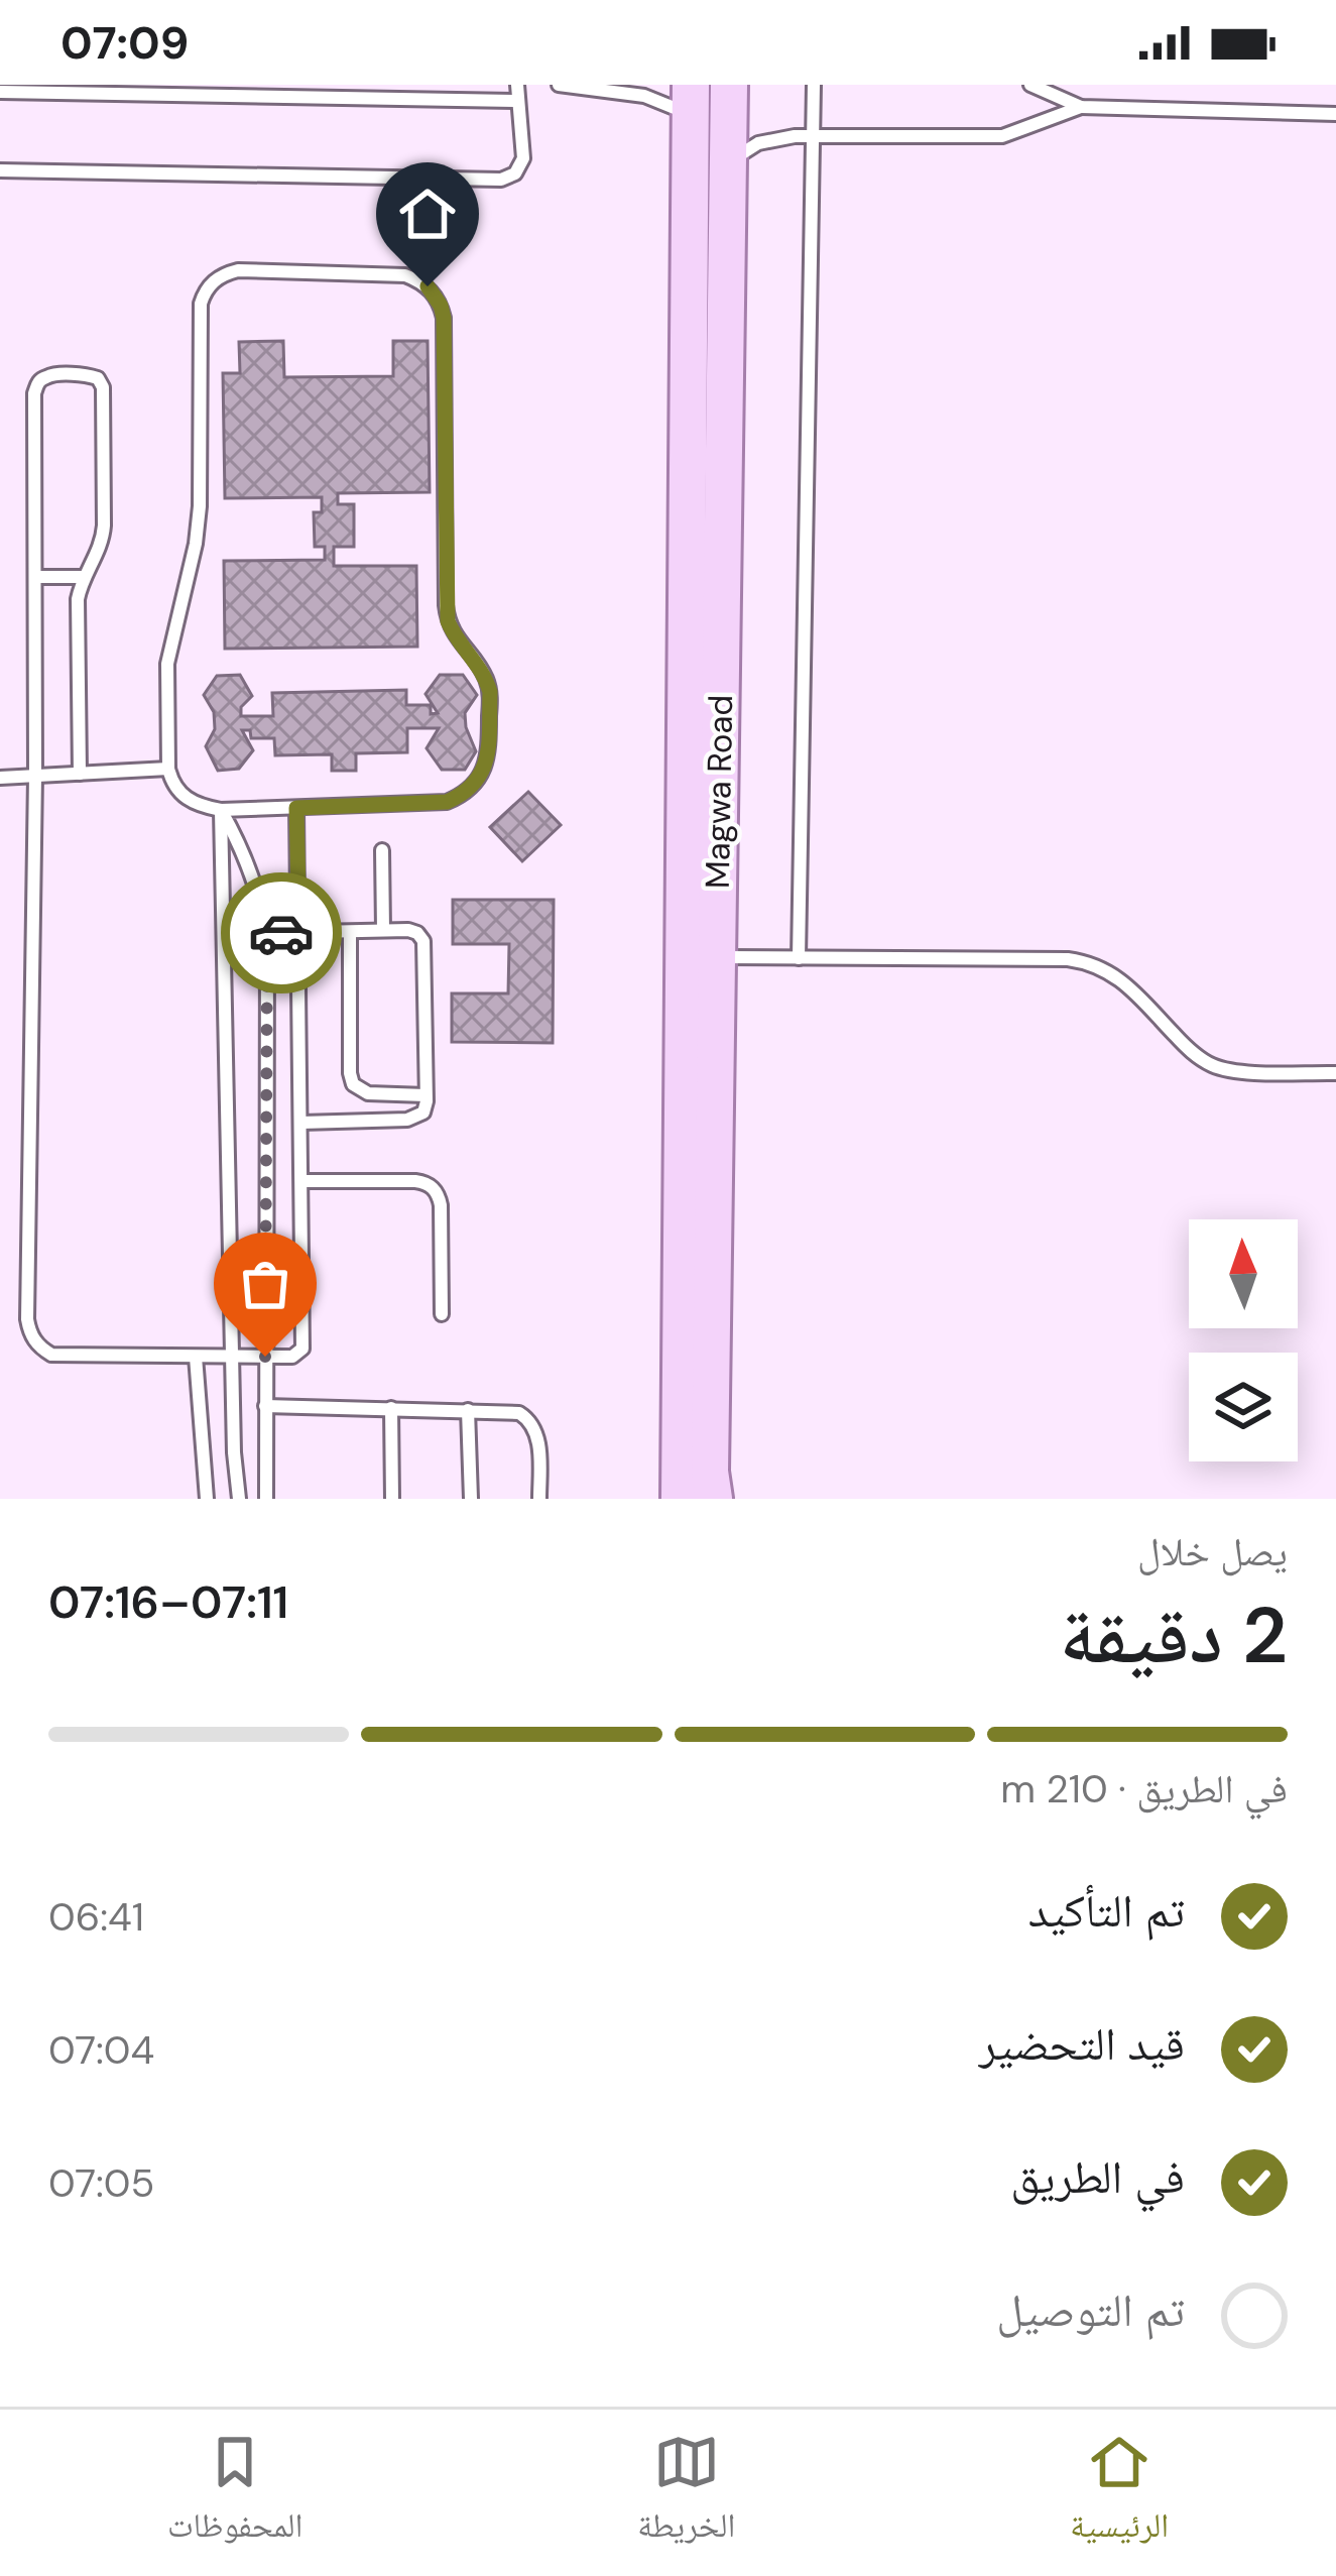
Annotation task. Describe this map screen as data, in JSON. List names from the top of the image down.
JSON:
{
  "streets": {
    "main road": ["Magwa Road"]
  },
  "north": "top",
  "page": {
    "status": "07:09",
    "heading": ["2 دقيقة", "يصل خلال", "07:11–07:16"],
    "bar": "في الطريق · 210 m",
    "list": [
      ["تم التأكيد", "06:41"],
      ["قيد التحضير", "07:04"],
      ["في الطريق", "07:05"],
      "تم التوصيل"
    ],
    "tabs": ["الرئيسية", "الخريطة", "المحفوظات"]
  }
}
